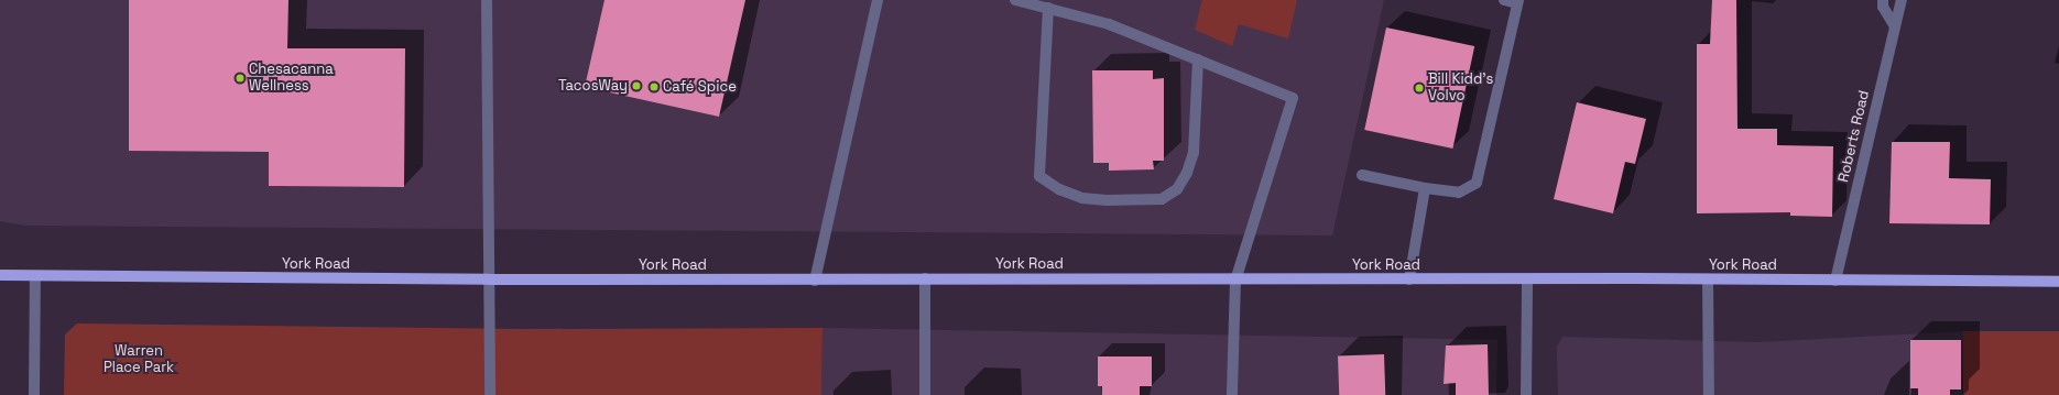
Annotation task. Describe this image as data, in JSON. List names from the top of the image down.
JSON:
{
  "streets": {
    "main road": ["York Road"],
    "street": ["Roberts Road"]
  },
  "crossings": [
    ["Roberts Road", "York Road"]
  ],
  "parks": ["Warren Place Park"],
  "places": [
    "Chesacanna Wellness",
    "TacosWay",
    "Café Spice",
    "Bill Kidd's Volvo"
  ]
}
